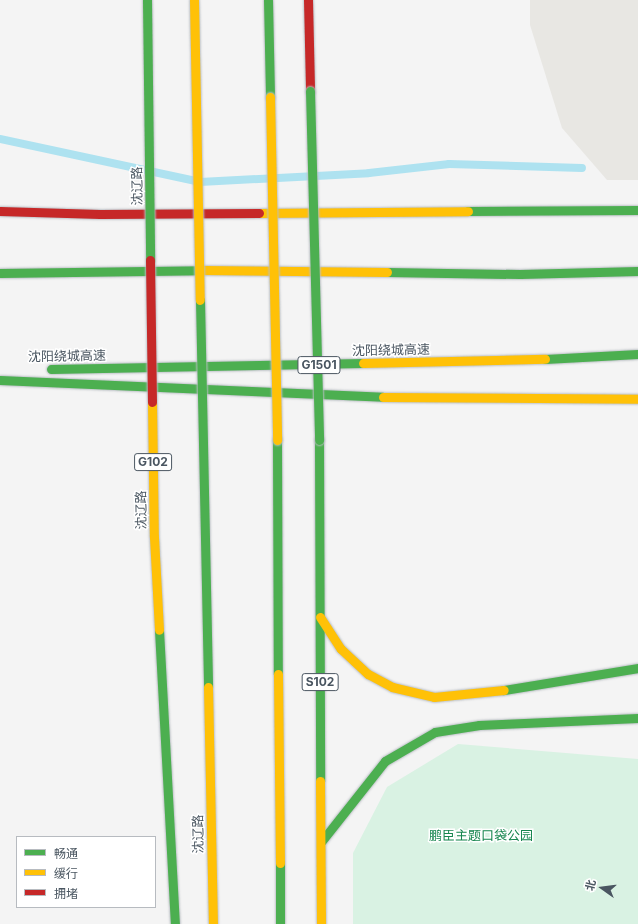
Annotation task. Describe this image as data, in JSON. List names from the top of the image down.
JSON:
{
  "streets": {
    "highway": [
      "沈辽路",
      "沈阳绕城高速",
      "G1501",
      "G102",
      "S102"
    ]
  },
  "parks": ["鹏臣主题口袋公园"],
  "legend": ["畅通", "缓行", "拥堵"],
  "north": "left"
}
